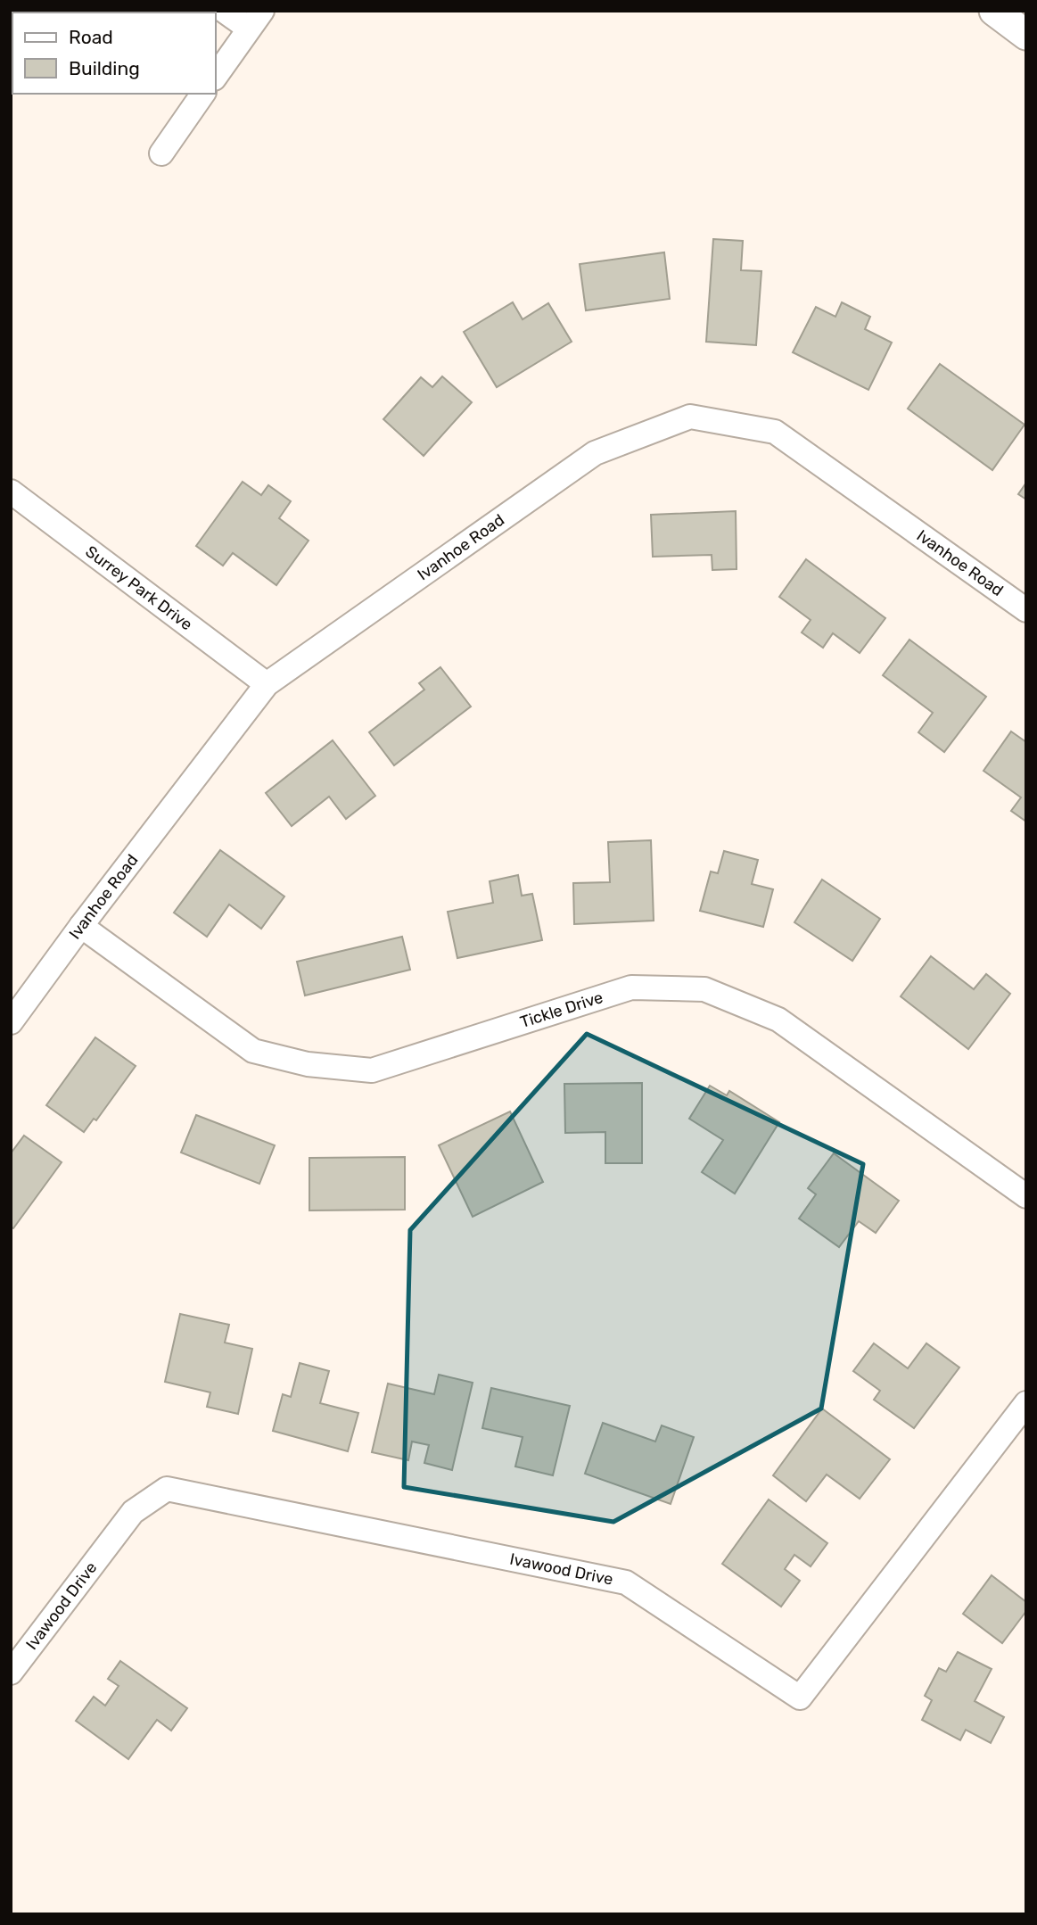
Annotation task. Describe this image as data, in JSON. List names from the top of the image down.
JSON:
{
  "streets": {
    "street": [
      "Ivanhoe Road",
      "Surrey Park Drive",
      "Tickle Drive",
      "Ivawood Drive"
    ]
  },
  "crossings": [
    ["Ivanhoe Road", "Surrey Park Drive"],
    ["Ivanhoe Road", "Tickle Drive"]
  ],
  "legend": ["Road", "Building"]
}
